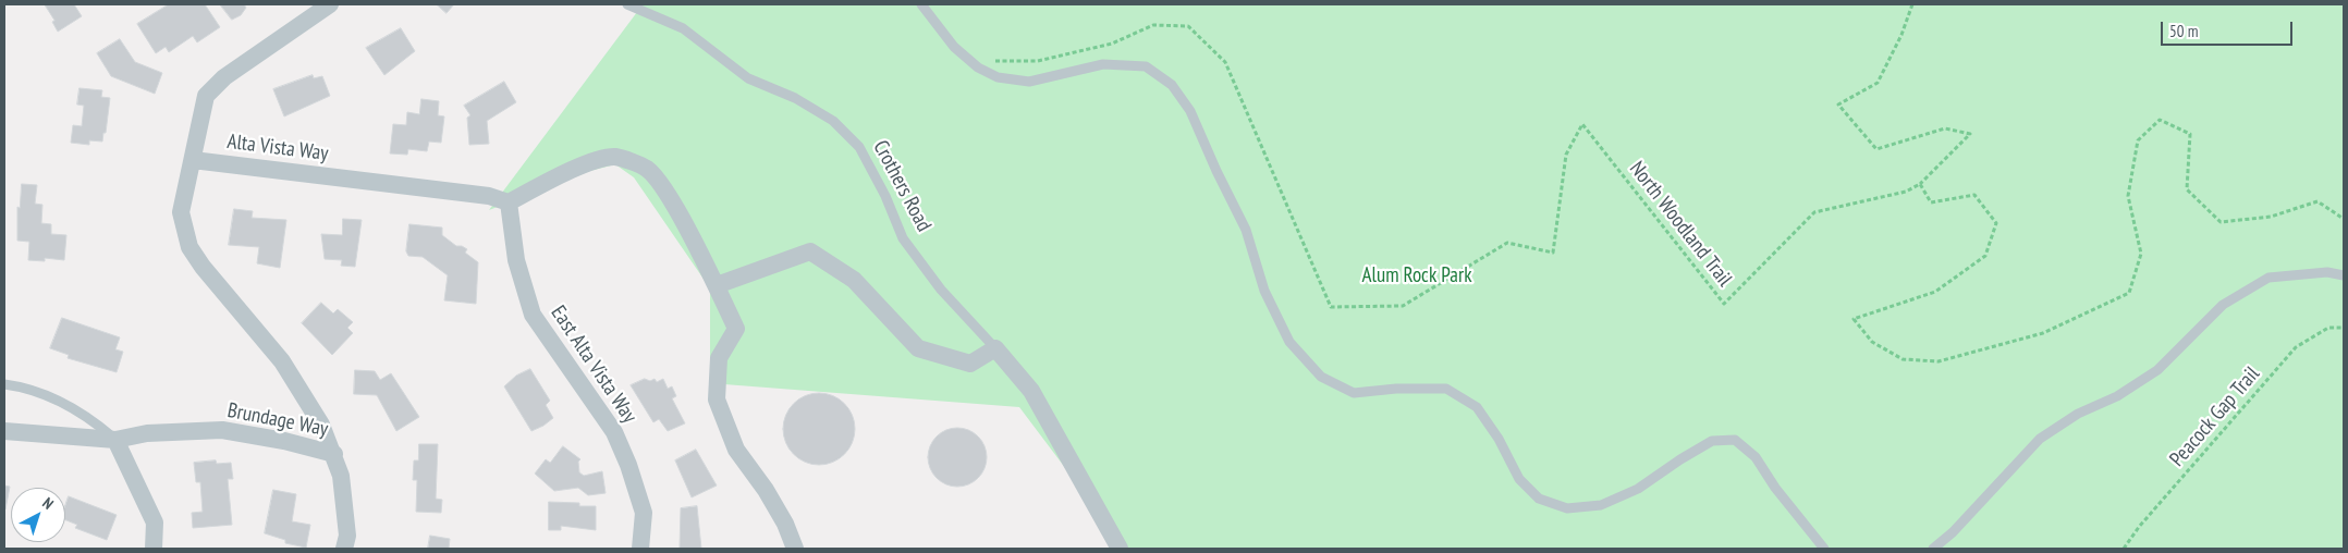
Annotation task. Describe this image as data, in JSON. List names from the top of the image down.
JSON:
{
  "streets": {
    "street": [
      "Alta Vista Way",
      "Crothers Road",
      "East Alta Vista Way",
      "Brundage Way"
    ],
    "path": ["North Woodland Trail", "Peacock Gap Trail"]
  },
  "crossings": [
    ["Alta Vista Way", "East Alta Vista Way"]
  ],
  "parks": ["Alum Rock Park"],
  "scale_bar": "50 m",
  "north": "top right"
}
